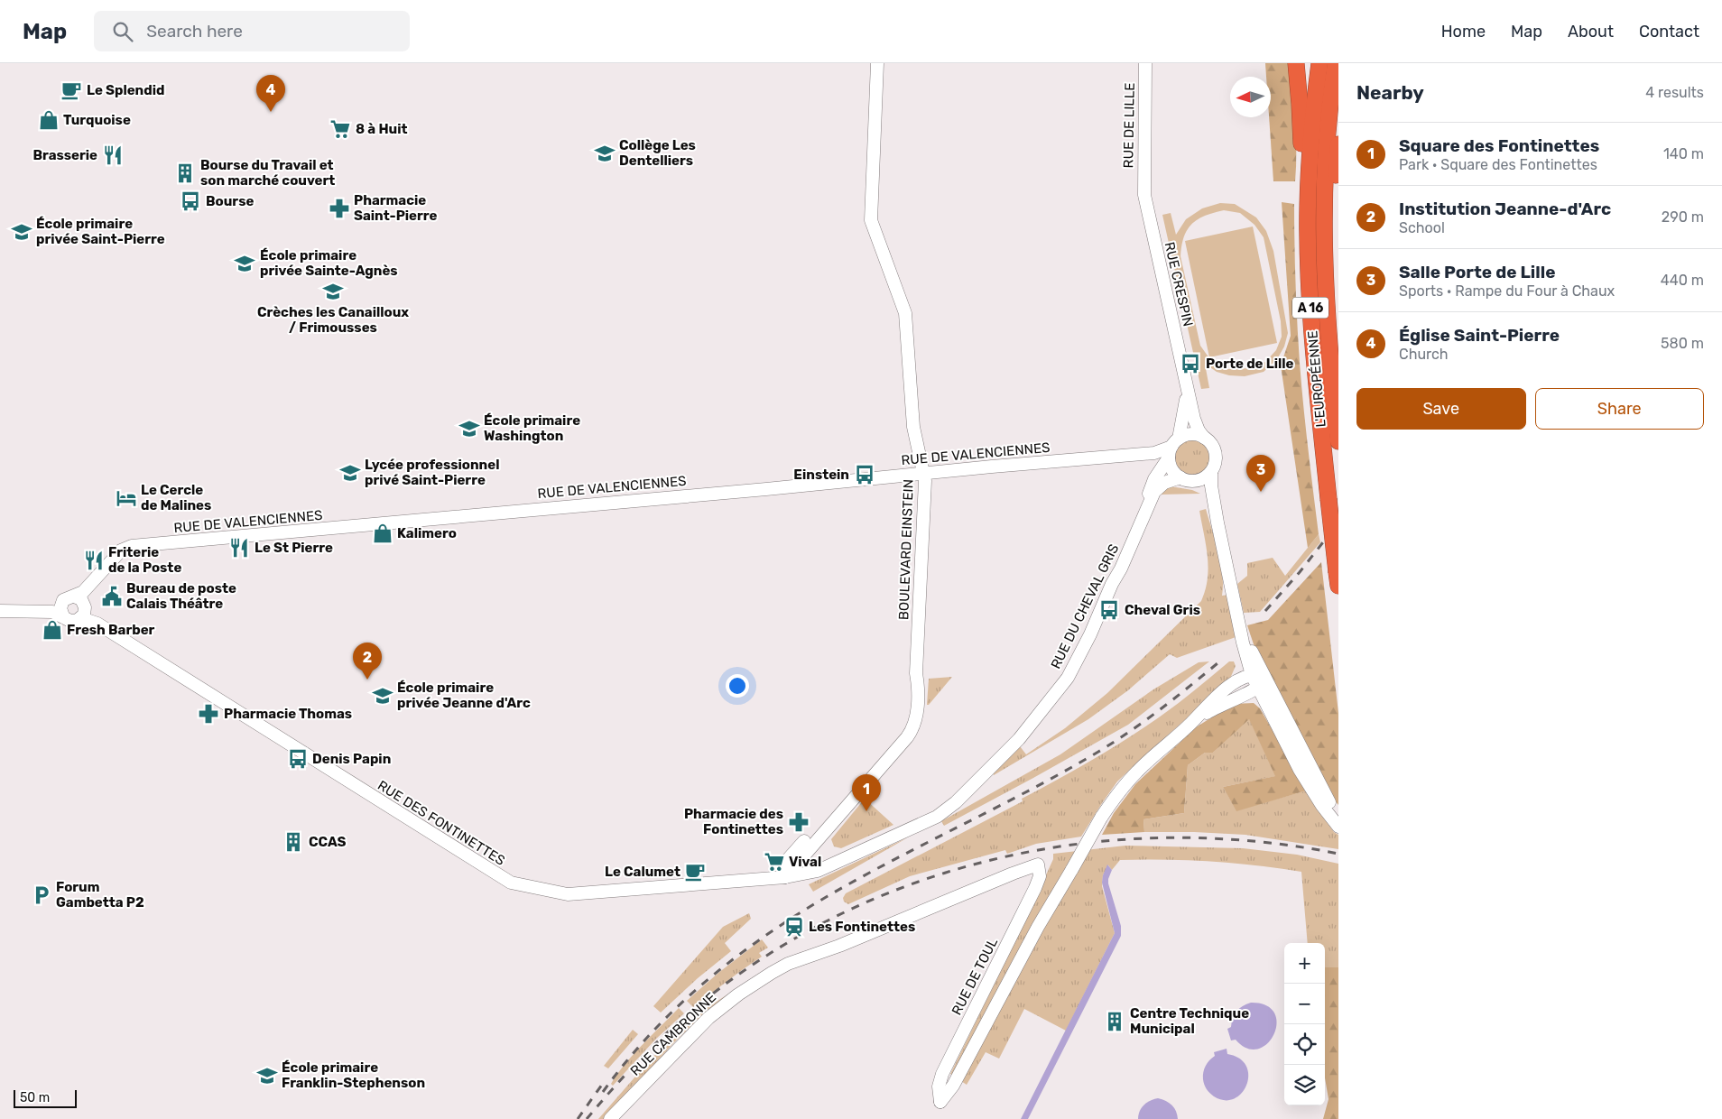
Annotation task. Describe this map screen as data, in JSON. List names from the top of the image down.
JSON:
{
  "streets": {
    "highway": ["A 16", "L'EUROPÉENNE"],
    "main road": [
      "RUE DE LILLE",
      "RUE CRESPIN",
      "RUE DE VALENCIENNES",
      "BOULEVARD EINSTEIN",
      "RUE DU CHEVAL GRIS",
      "RUE DES FONTINETTES",
      "RUE DE TOUL",
      "RUE CAMBRONNE"
    ]
  },
  "crossings": [
    ["RUE DE LILLE", "RUE CRESPIN"],
    ["RUE CRESPIN", "RUE DE VALENCIENNES"],
    ["RUE CRESPIN", "RUE DU CHEVAL GRIS"],
    ["RUE DE VALENCIENNES", "BOULEVARD EINSTEIN"],
    ["RUE DE VALENCIENNES", "RUE DU CHEVAL GRIS"],
    ["RUE DE VALENCIENNES", "RUE DES FONTINETTES"],
    ["BOULEVARD EINSTEIN", "RUE DES FONTINETTES"],
    ["RUE DU CHEVAL GRIS", "RUE DES FONTINETTES"],
    ["RUE DE TOUL", "RUE CAMBRONNE"]
  ],
  "places": {
    "cafe": ["Le Splendid", "Le Calumet"],
    "shop": ["Turquoise", "Kalimero", "Fresh Barber"],
    "supermarket": ["8 à Huit", "Vival"],
    "school or university": [
      "Collège Les Dentelliers",
      "École primaire privée Saint-Pierre",
      "École primaire privée Sainte-Agnès",
      "Crèches les Canailloux / Frimousses",
      "École primaire Washington",
      "Lycée professionnel privé Saint-Pierre",
      "École primaire privée Jeanne d'Arc",
      "École primaire Franklin-Stephenson"
    ],
    "restaurant": ["Brasserie", "Le St Pierre", "Friterie de la Poste"],
    "building": ["Bourse du Travail et son marché couvert", "CCAS", "Centre Technique Municipal"],
    "bus stop": [
      "Bourse",
      "Porte de Lille",
      "Einstein",
      "Cheval Gris",
      "Denis Papin"
    ],
    "pharmacy": ["Pharmacie Saint-Pierre", "Pharmacie Thomas", "Pharmacie des Fontinettes"],
    "hotel": ["Le Cercle de Malines"],
    "public building": ["Bureau de poste Calais Théâtre"],
    "parking": ["Forum Gambetta P2"],
    "station": ["Les Fontinettes"]
  },
  "scale_bar": "50 m",
  "north": "left",
  "page": {
    "header": "Map",
    "search": "Search here",
    "nav": [
      "Home",
      "Map",
      "About",
      "Contact"
    ],
    "heading": ["Nearby", "4 results"],
    "pins": [
      "4",
      "3",
      "2",
      "1"
    ],
    "list": [
      {
        "mark": "1",
        "name": "Square des Fontinettes",
        "note": "Park · Square des Fontinettes",
        "value": "140 m"
      },
      {
        "mark": "2",
        "name": "Institution Jeanne-d'Arc",
        "note": "School",
        "value": "290 m"
      },
      {
        "mark": "3",
        "name": "Salle Porte de Lille",
        "note": "Sports · Rampe du Four à Chaux",
        "value": "440 m"
      },
      {
        "mark": "4",
        "name": "Église Saint-Pierre",
        "note": "Church",
        "value": "580 m"
      }
    ],
    "buttons": ["Save", "Share"],
    "map_buttons": ["+", "−"],
    "scale": "50 m"
  }
}
